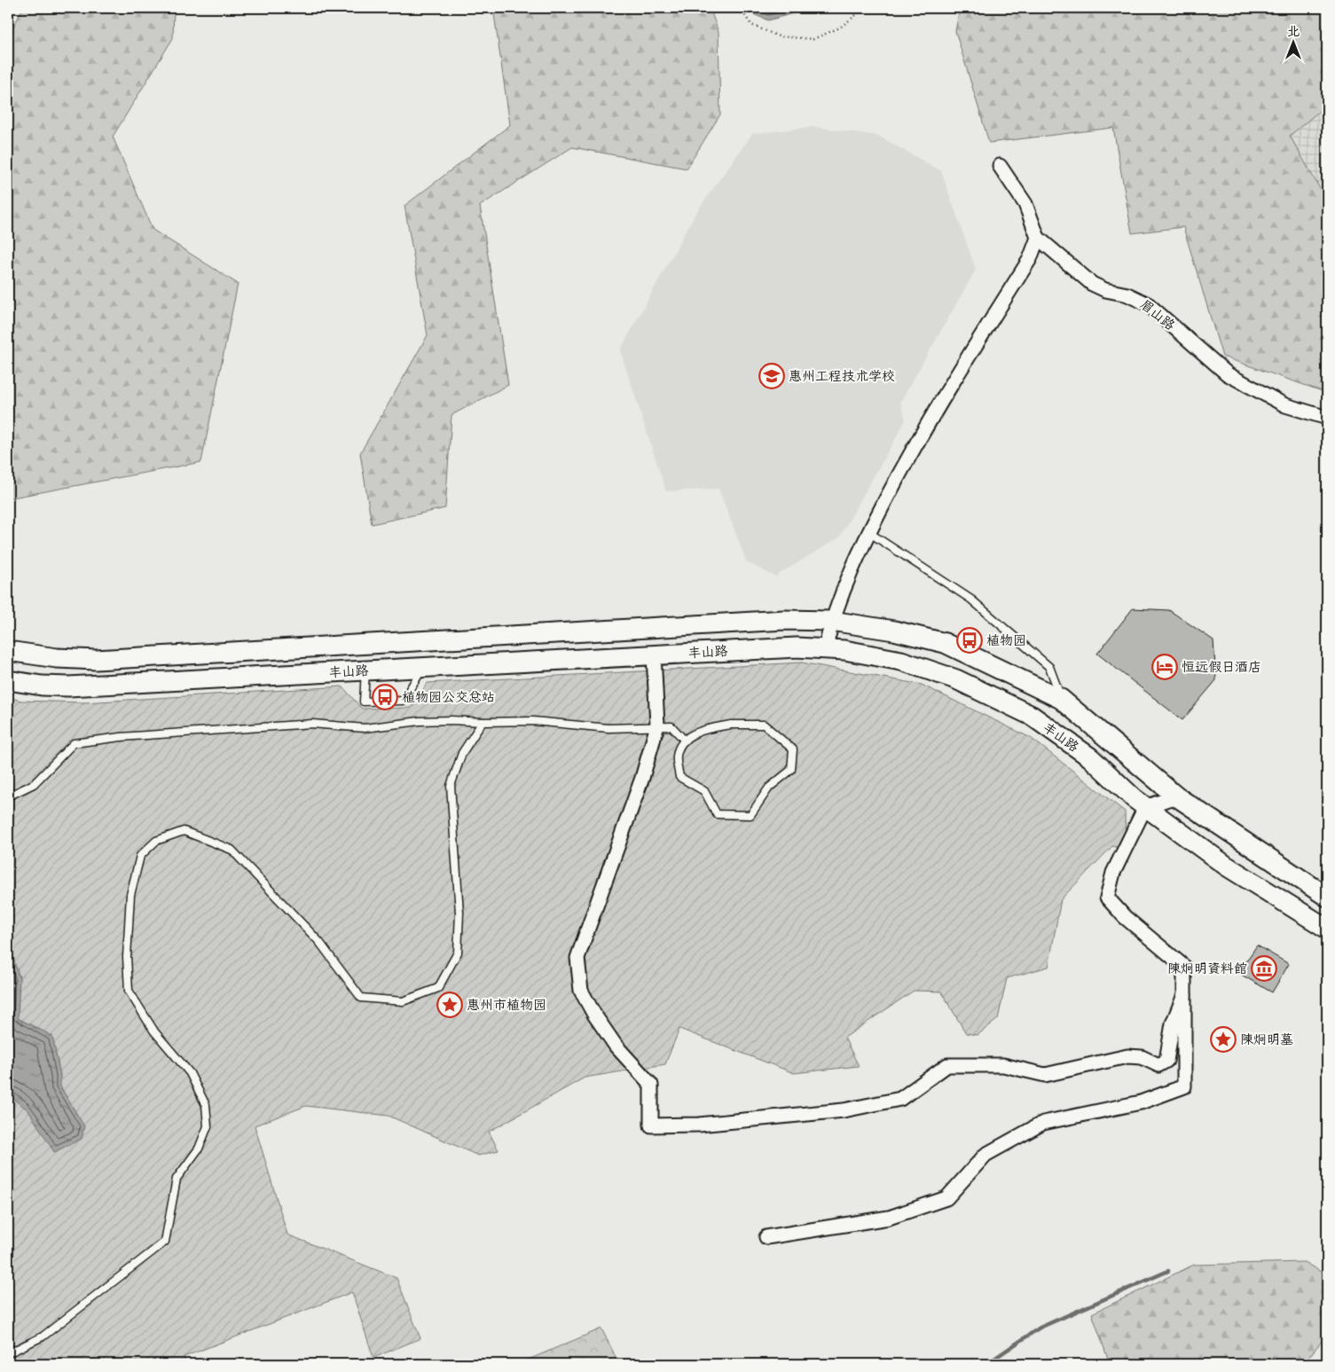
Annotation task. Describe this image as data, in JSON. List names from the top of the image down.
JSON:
{
  "streets": {
    "main road": ["丰山路"],
    "street": ["眉山路"]
  },
  "places": {
    "school or university": ["惠州工程技术学校"],
    "bus stop": ["植物园", "植物园公交总站"],
    "hotel": ["恒远假日酒店"],
    "museum": ["陳炯明資料館"],
    "place": ["惠州市植物园", "陳炯明墓"]
  },
  "north": "top"
}
